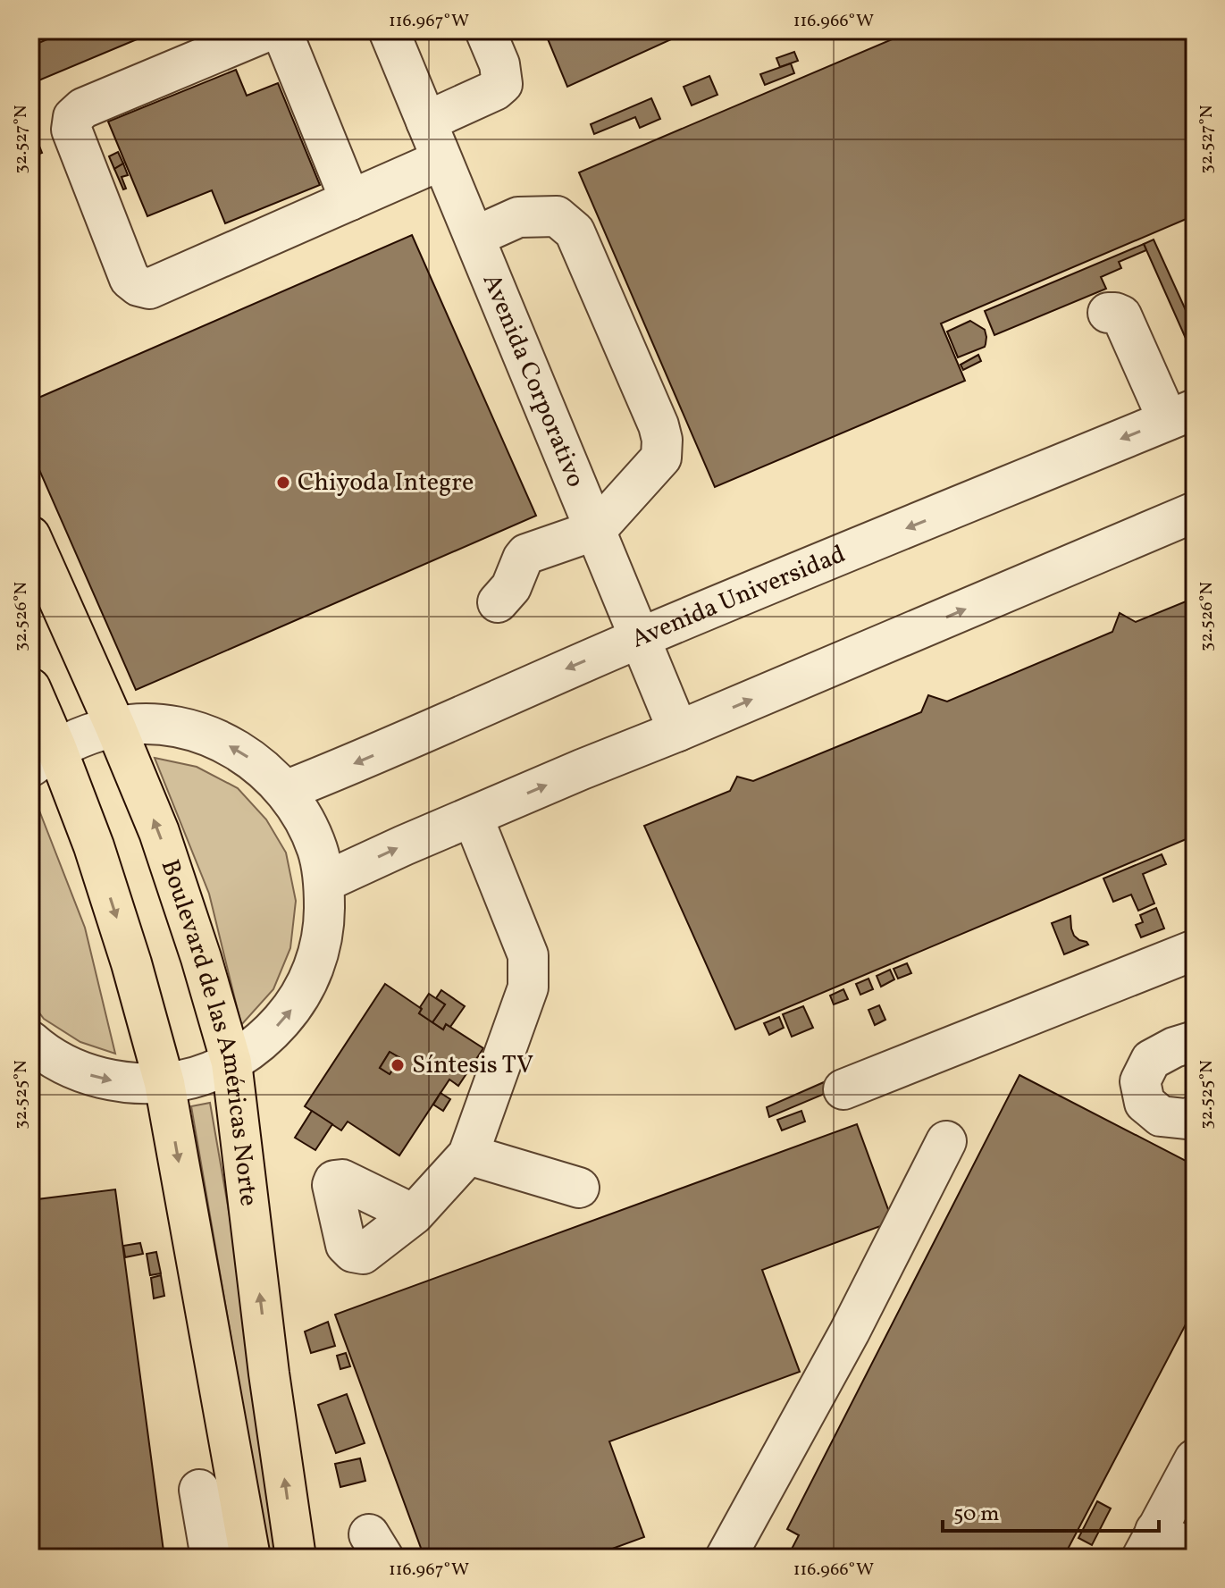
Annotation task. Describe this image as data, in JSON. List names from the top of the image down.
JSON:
{
  "streets": {
    "main road": ["Boulevard de las Américas Norte"],
    "street": ["Avenida Corporativo", "Avenida Universidad"]
  },
  "crossings": [
    ["Avenida Corporativo", "Avenida Universidad"]
  ],
  "places": ["Chiyoda Integre", "Síntesis TV"],
  "scale_bar": "50 m",
  "coordinates": [
    "116.967°W",
    "116.966°W",
    "32.527°N",
    "32.526°N",
    "32.525°N"
  ]
}
